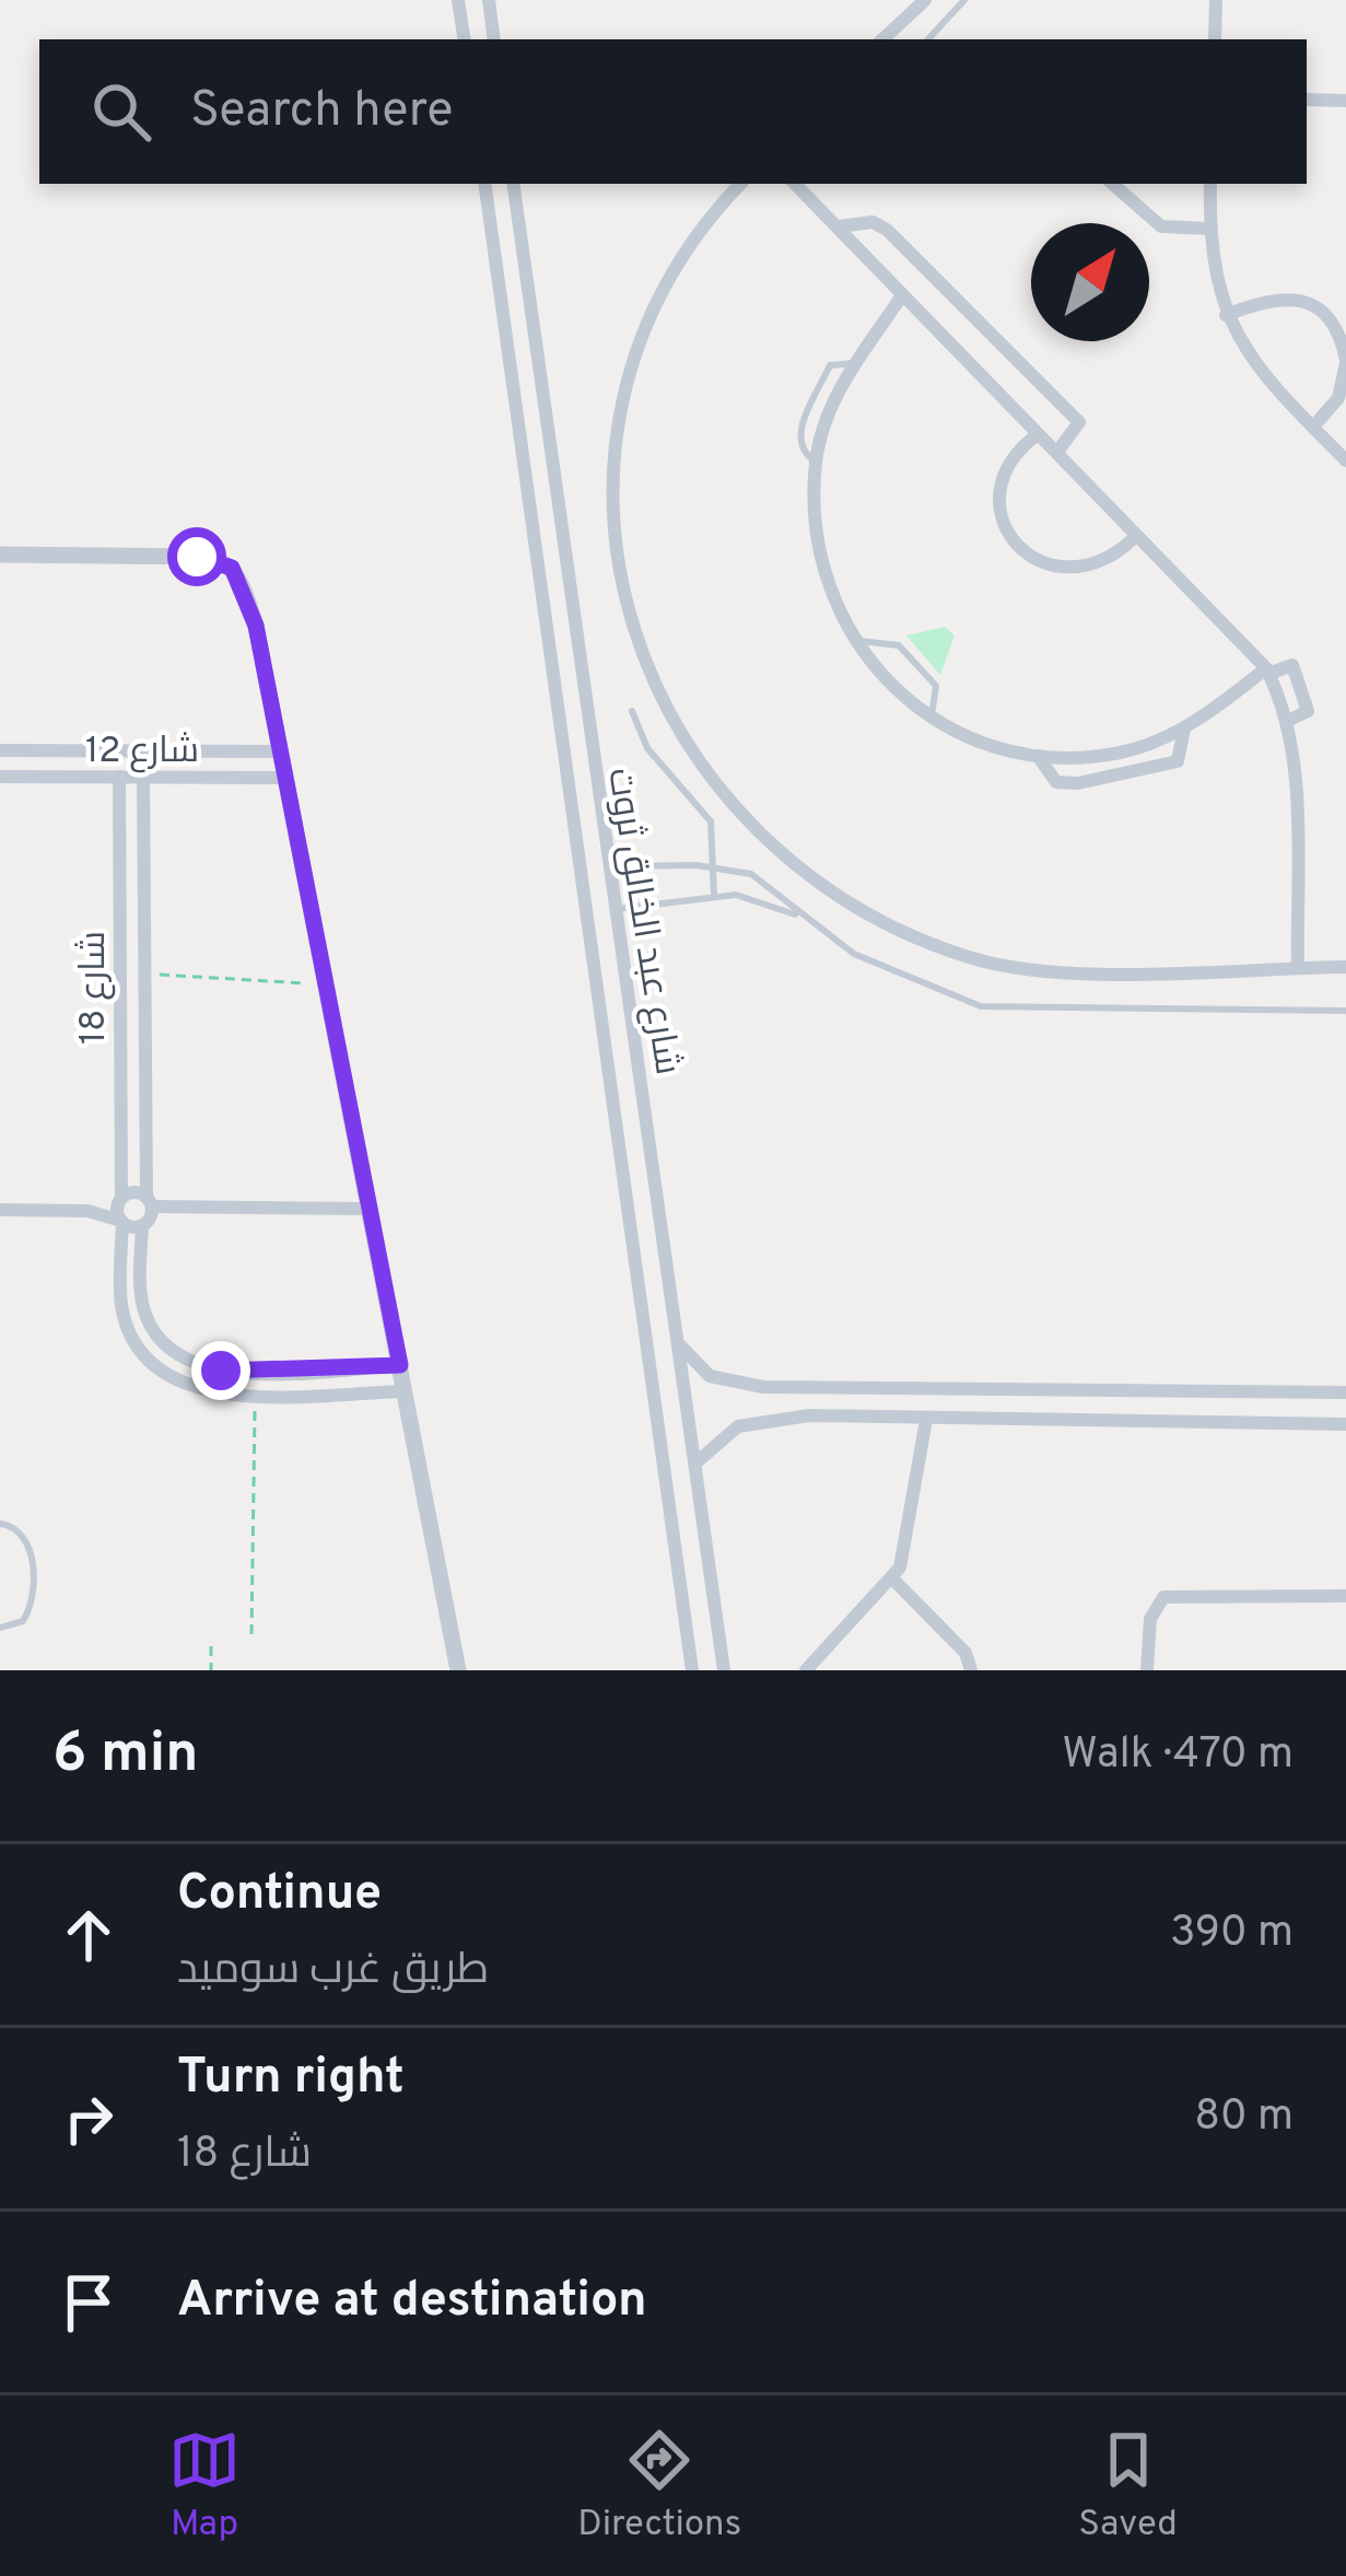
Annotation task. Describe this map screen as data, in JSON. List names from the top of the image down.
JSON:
{
  "streets": {
    "street": ["شارع 12", "شارع عبد الخالق ثروت", "شارع 18"]
  },
  "crossings": [
    ["شارع 12", "شارع 18"]
  ],
  "north": "top right",
  "page": {
    "search": "Search here",
    "heading": ["6 min", "Walk · 470 m"],
    "list": [
      ["Continue", "طريق غرب سوميد", "390 m"],
      ["Turn right", "شارع 18", "80 m"],
      "Arrive at destination"
    ],
    "nav": ["Map", "Directions", "Saved"]
  }
}
